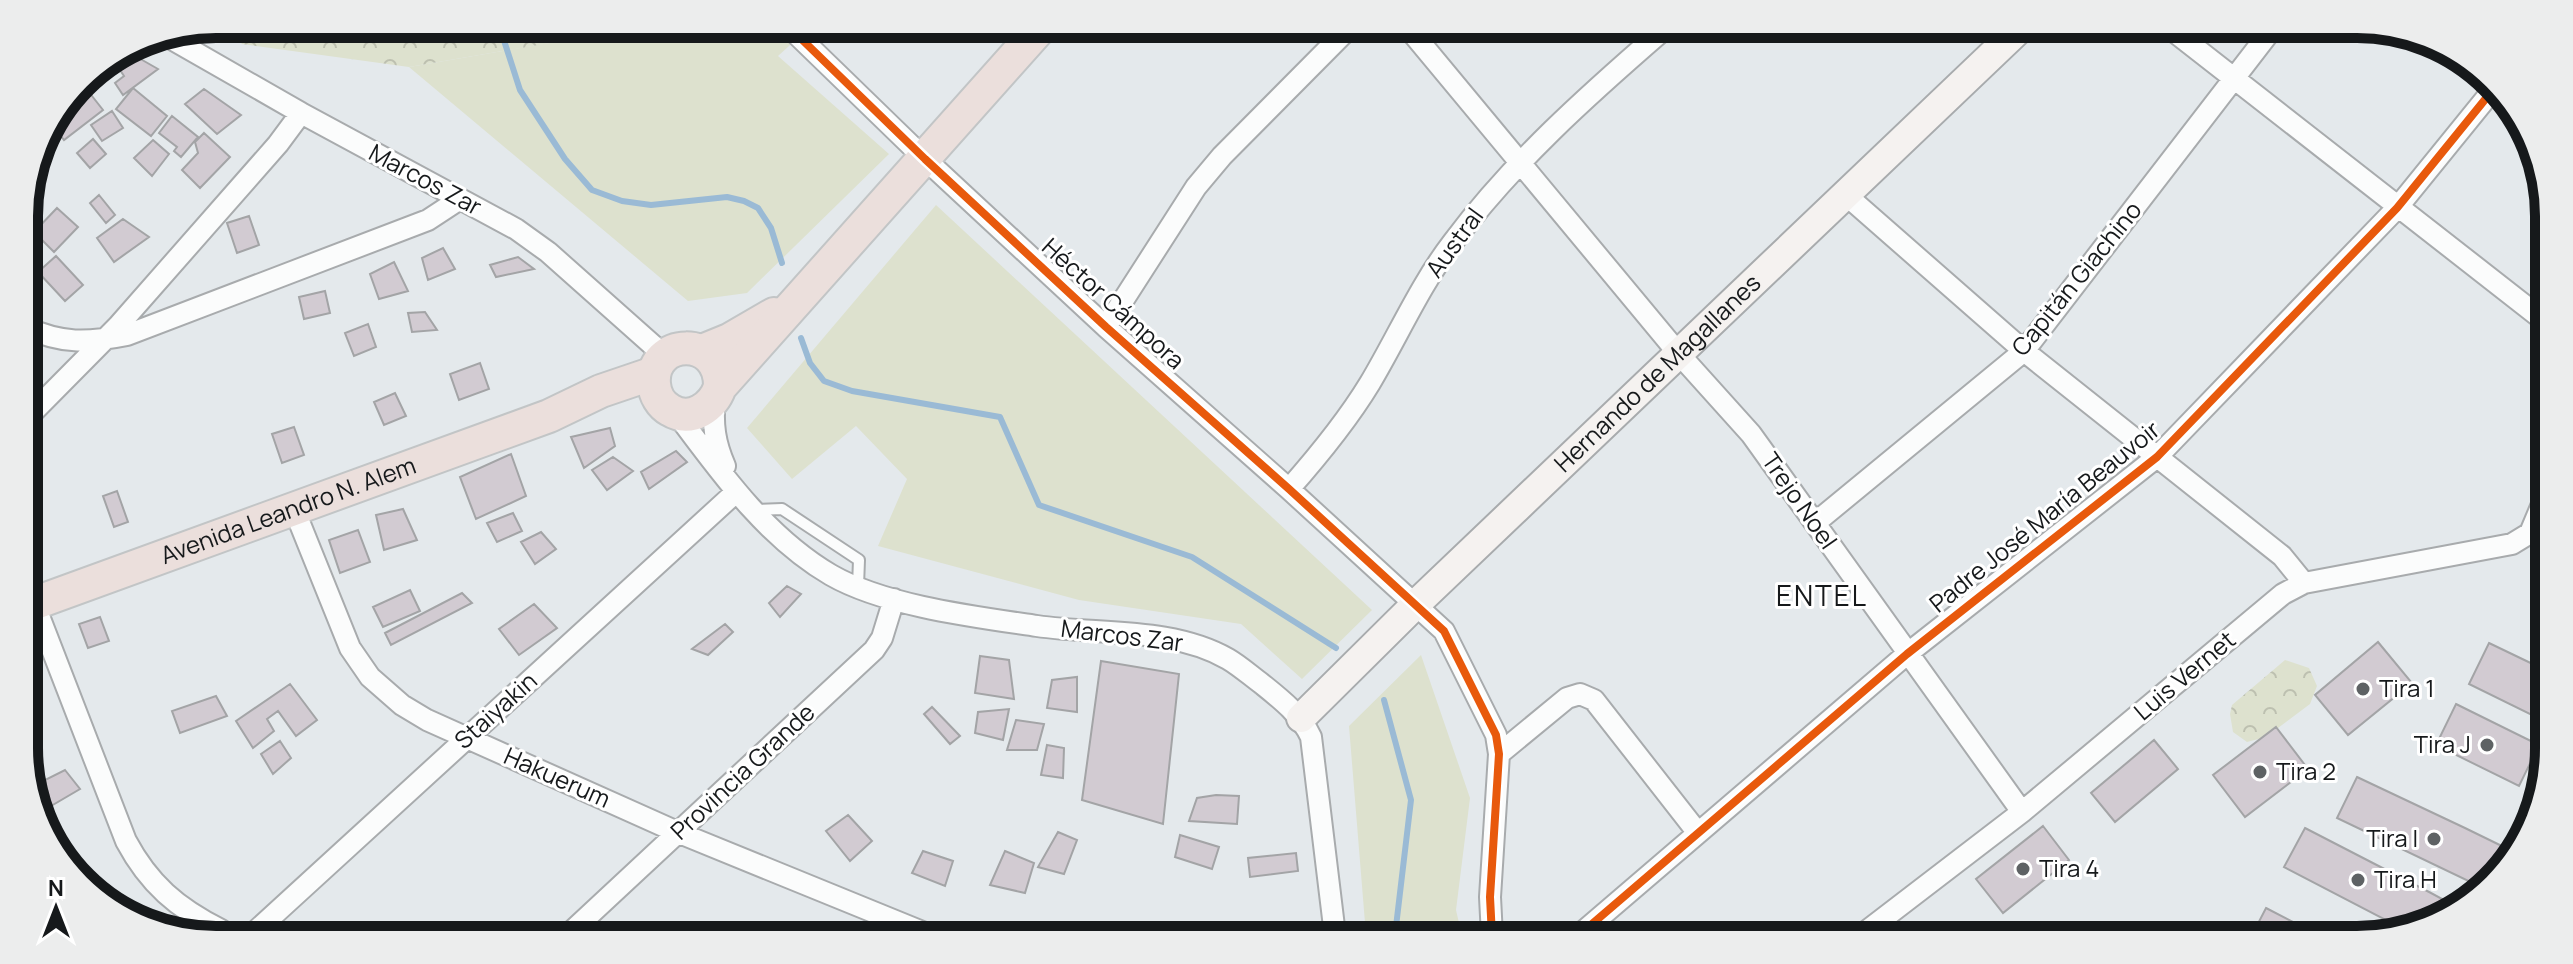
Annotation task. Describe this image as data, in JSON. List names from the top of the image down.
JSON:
{
  "streets": {
    "highway": ["Avenida Leandro N. Alem"],
    "main road": ["Hernando de Magallanes"],
    "street": [
      "Marcos Zar",
      "Austral",
      "Capitán Giachino",
      "Héctor Cámpora",
      "Trejo Noel",
      "Padre José María Beauvoir",
      "Luis Vernet",
      "Staiyakin",
      "Provincia Grande",
      "Hakuerum"
    ]
  },
  "crossings": [
    ["Marcos Zar", "Hernando de Magallanes"],
    ["Marcos Zar", "Avenida Leandro N. Alem"],
    ["Marcos Zar", "Staiyakin"],
    ["Marcos Zar", "Provincia Grande"],
    ["Austral", "Héctor Cámpora"],
    ["Austral", "Trejo Noel"],
    ["Capitán Giachino", "Trejo Noel"],
    ["Héctor Cámpora", "Hernando de Magallanes"],
    ["Héctor Cámpora", "Avenida Leandro N. Alem"],
    ["Hernando de Magallanes", "Trejo Noel"],
    ["Trejo Noel", "Padre José María Beauvoir"],
    ["Trejo Noel", "Luis Vernet"],
    ["Avenida Leandro N. Alem", "Hakuerum"],
    ["Staiyakin", "Hakuerum"],
    ["Provincia Grande", "Hakuerum"]
  ],
  "districts": ["ENTEL"],
  "places": [
    "Tira 1",
    "Tira J",
    "Tira 2",
    "Tira I",
    "Tira 4",
    "Tira H"
  ],
  "north": "top"
}
